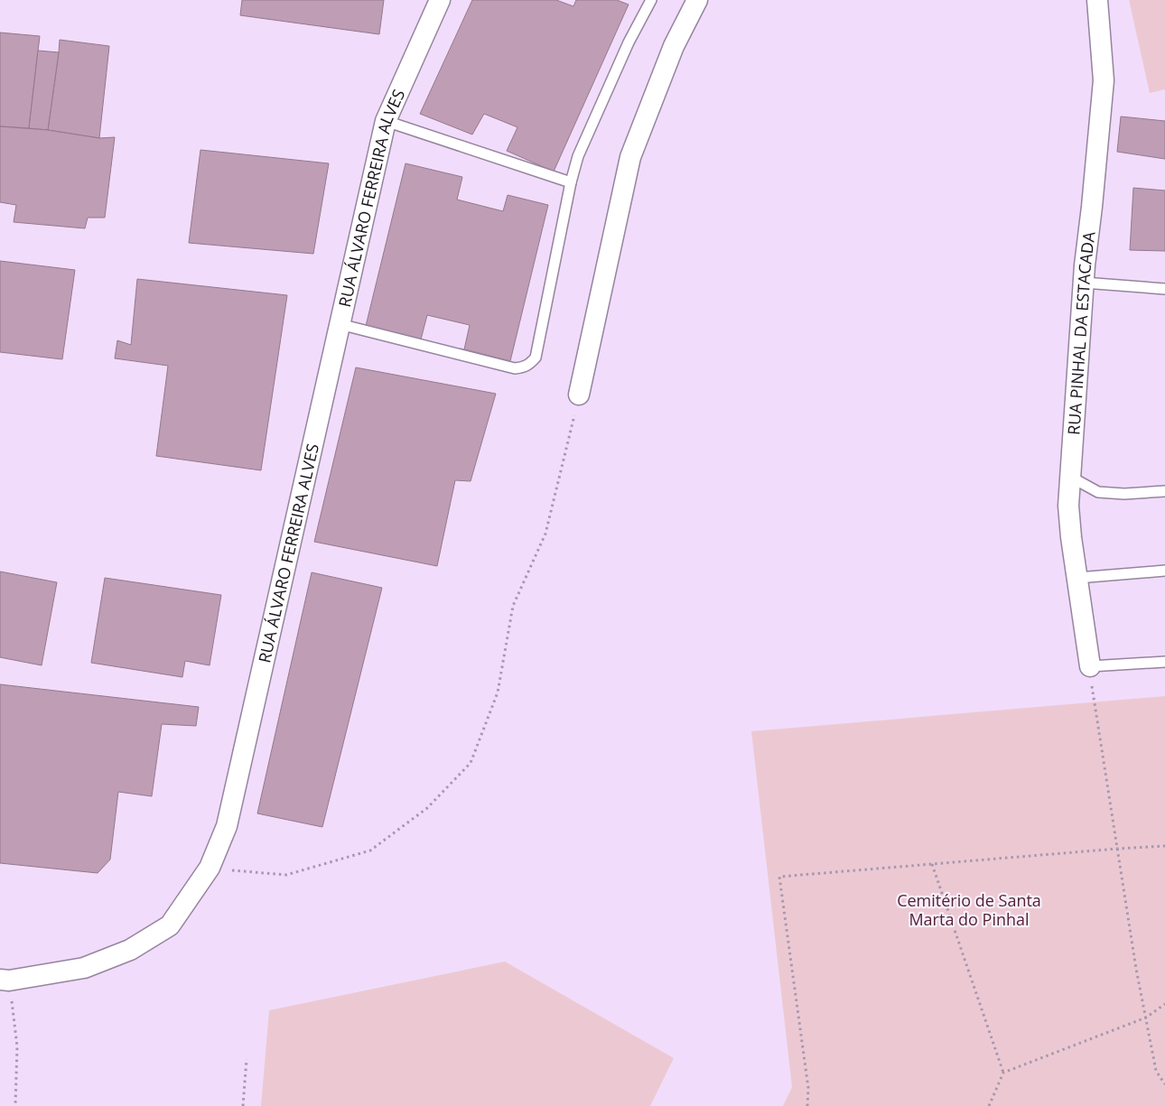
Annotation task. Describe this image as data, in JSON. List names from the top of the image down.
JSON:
{
  "streets": {
    "street": ["RUA ÁLVARO FERREIRA ALVES", "RUA PINHAL DA ESTACADA"]
  },
  "parks": ["Cemitério de Santa Marta do Pinhal"]
}
